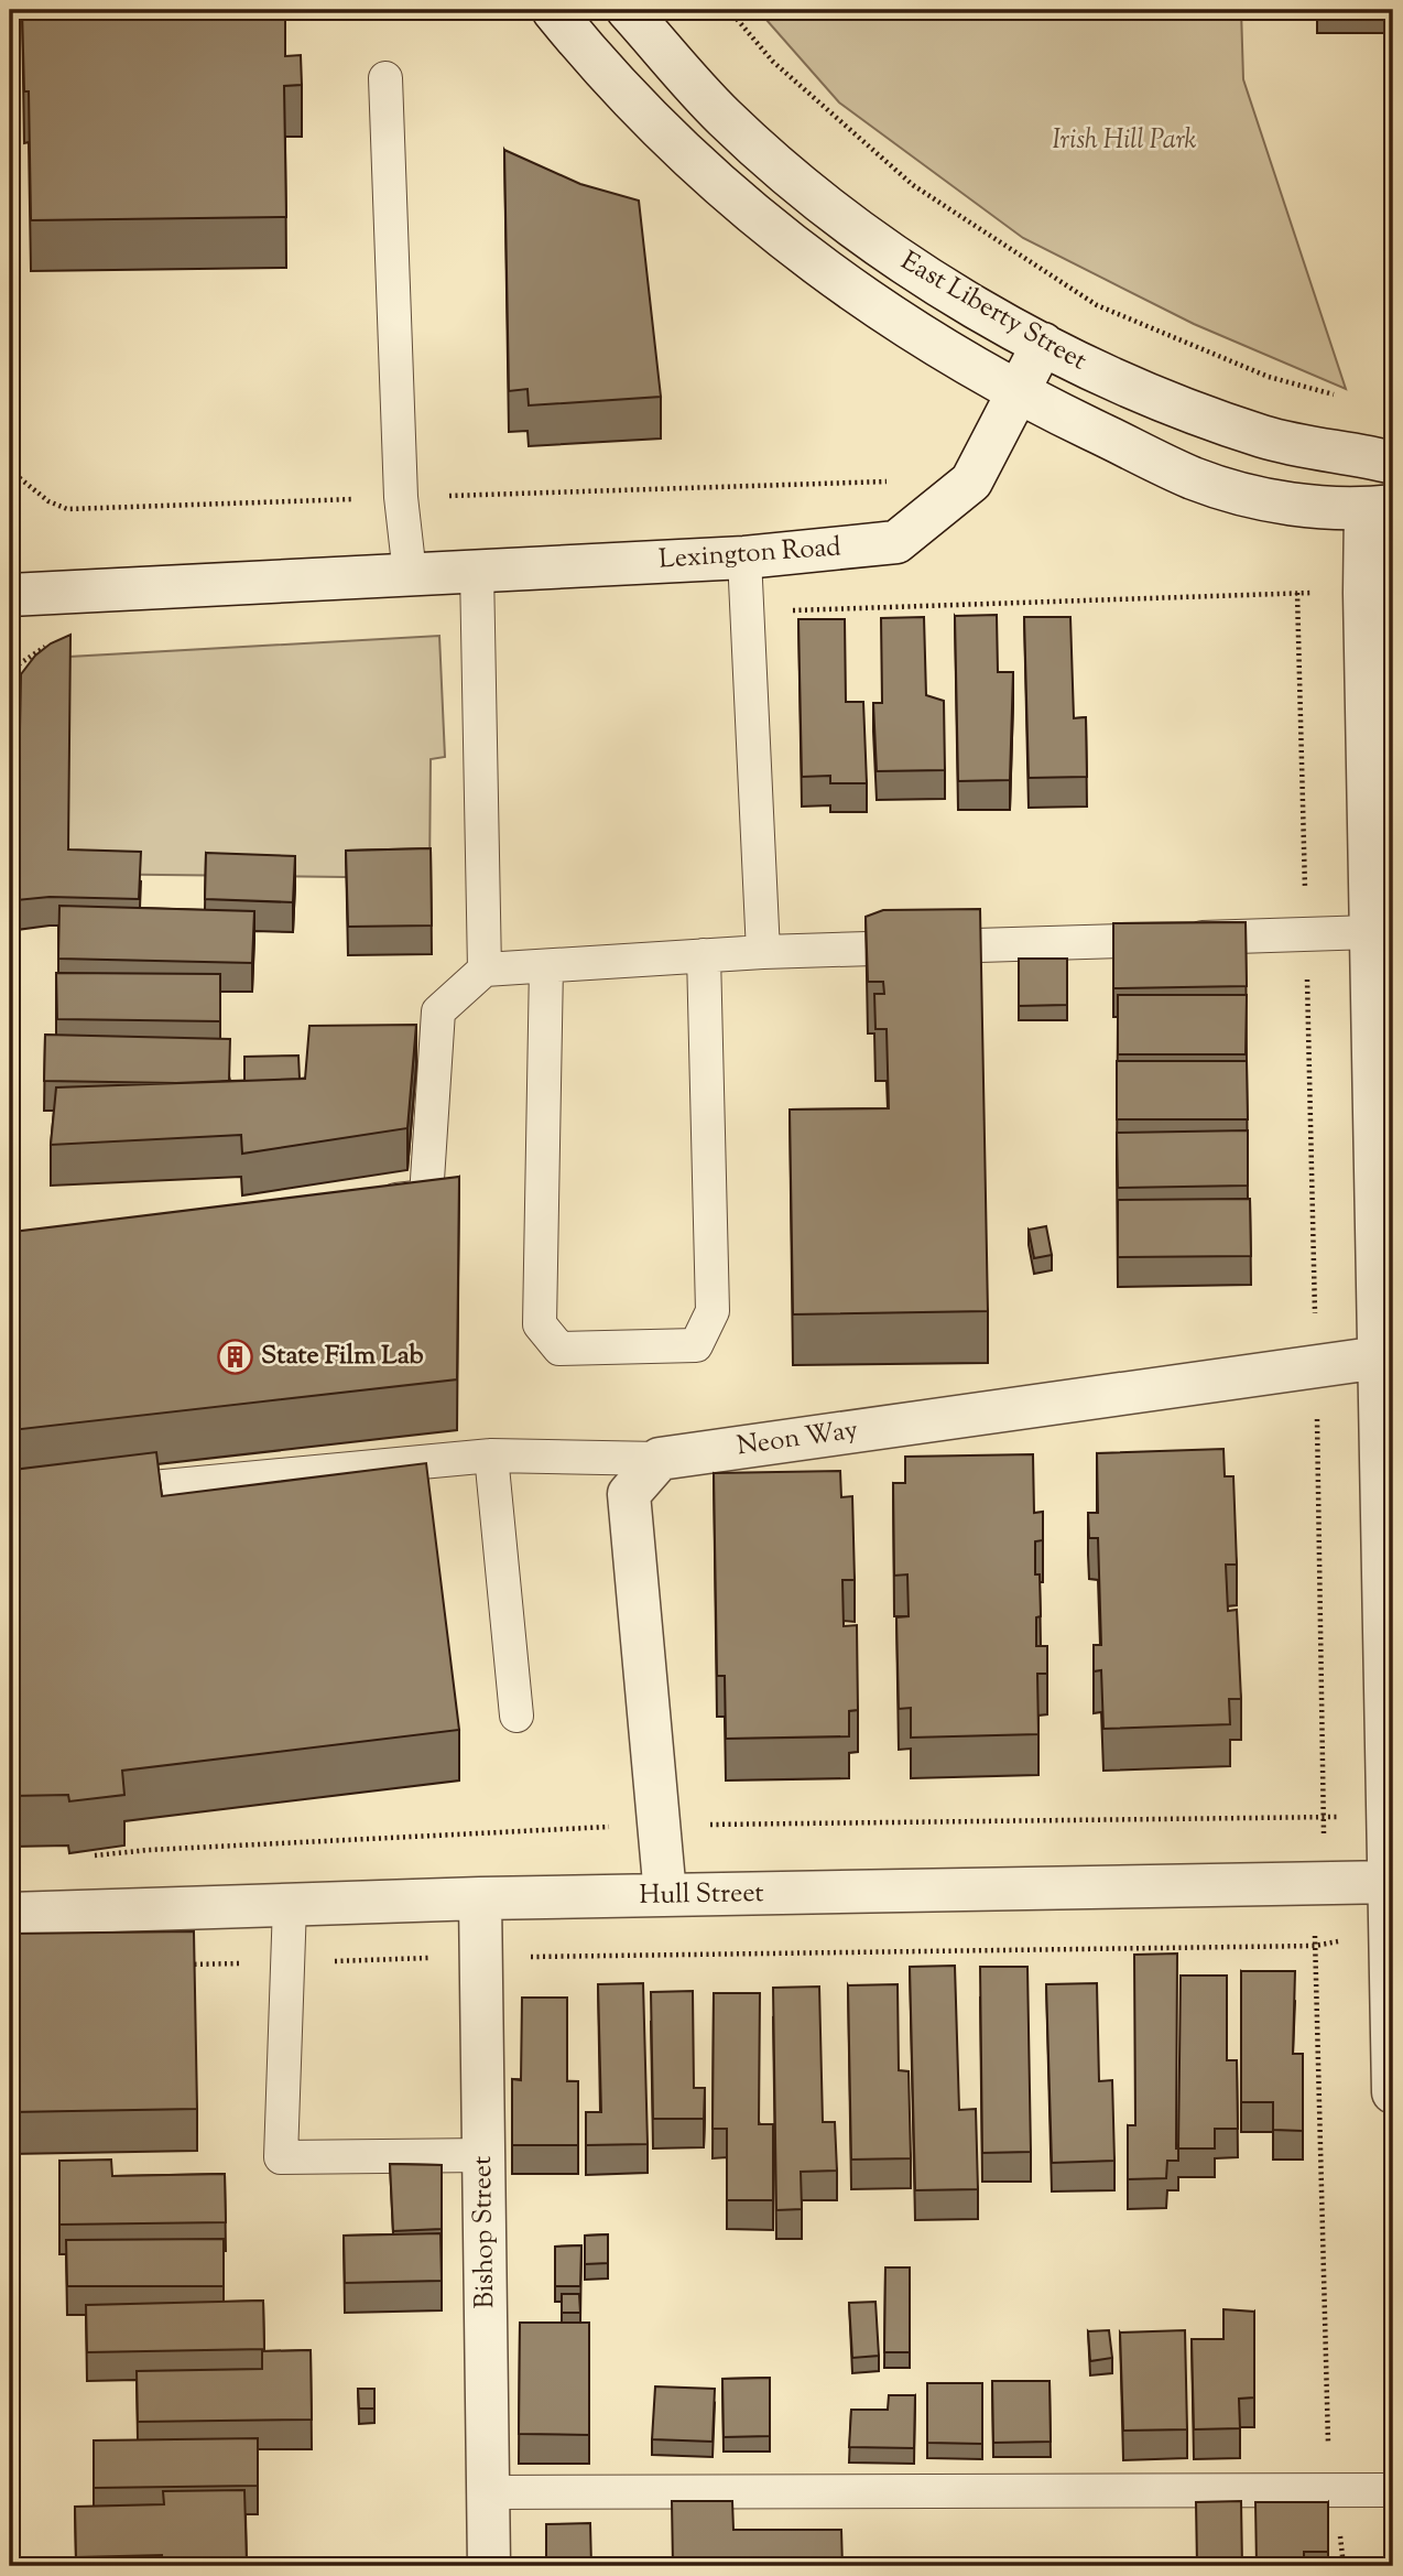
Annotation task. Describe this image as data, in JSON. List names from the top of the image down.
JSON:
{
  "streets": {
    "street": [
      "East Liberty Street",
      "Lexington Road",
      "Neon Way",
      "Hull Street",
      "Bishop Street"
    ]
  },
  "crossings": [
    ["Hull Street", "Bishop Street"]
  ],
  "parks": ["Irish Hill Park"],
  "places": {
    "building": ["State Film Lab"]
  }
}
